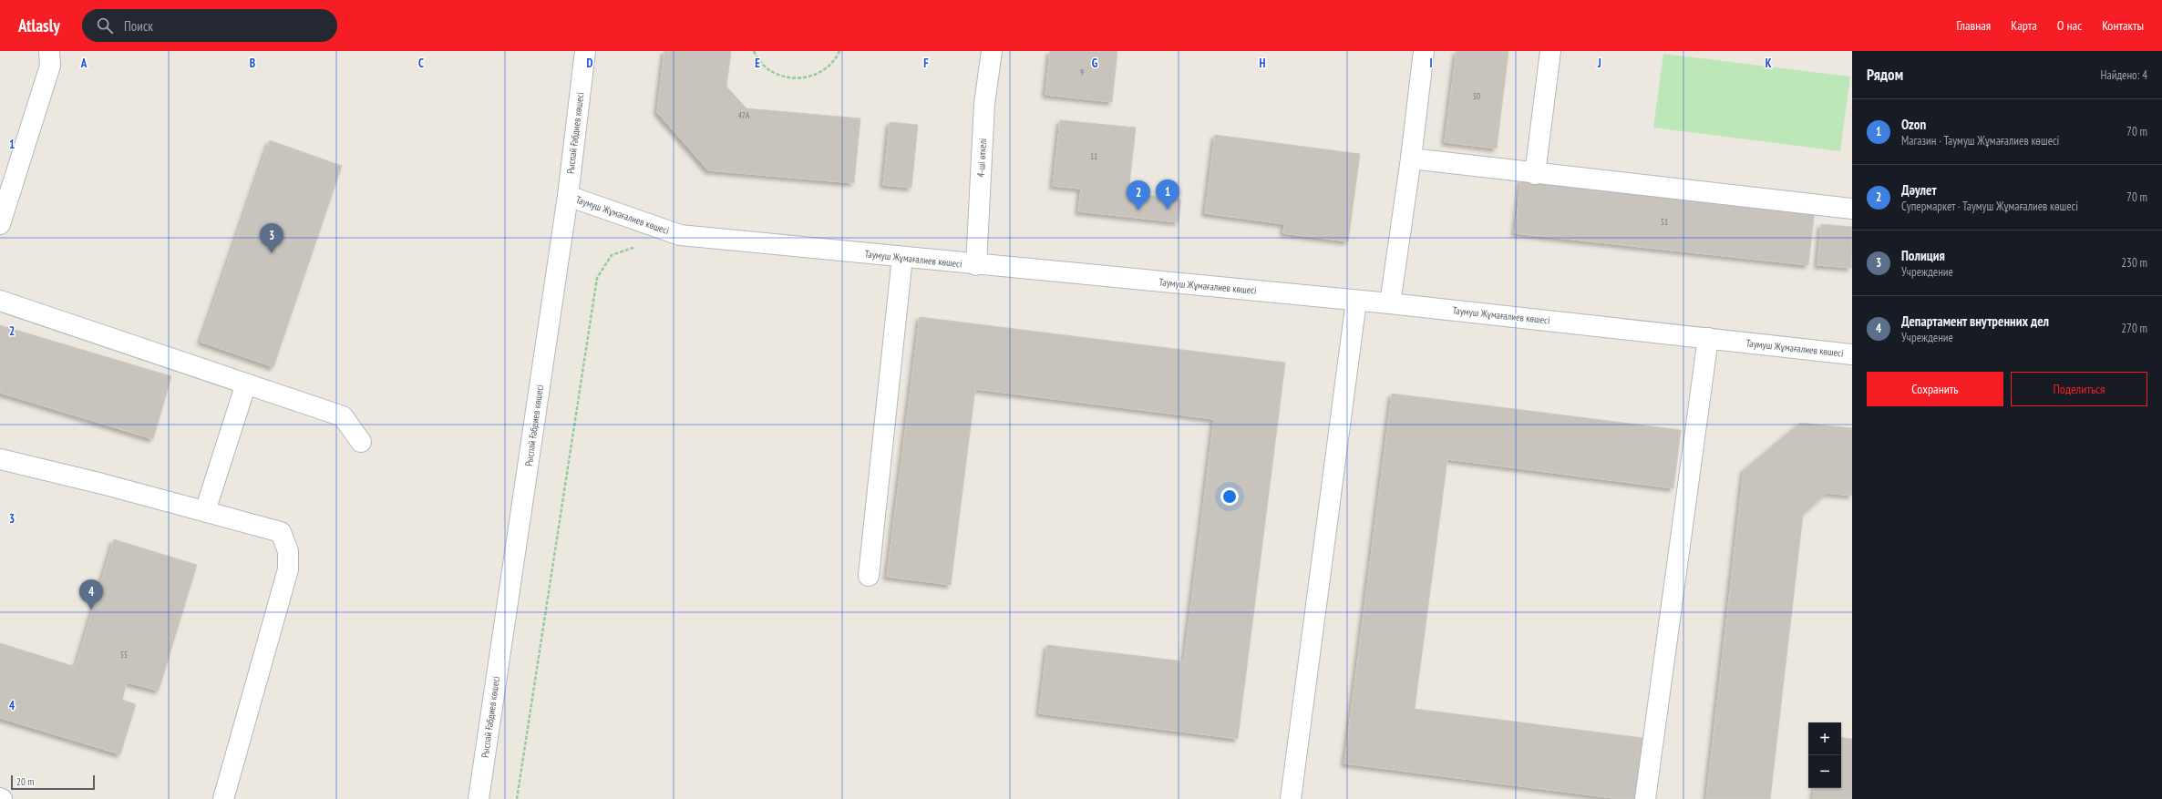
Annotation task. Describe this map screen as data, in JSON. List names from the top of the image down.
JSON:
{
  "streets": {
    "street": ["Рыспай Ғабдиев көшесі", "4-ші өткелі", "Таумуш Жұмағалиев көшесі"]
  },
  "crossings": [
    ["Рыспай Ғабдиев көшесі", "Таумуш Жұмағалиев көшесі"],
    ["4-ші өткелі", "Таумуш Жұмағалиев көшесі"]
  ],
  "house_numbers": [
    "9",
    "50",
    "47А",
    "11",
    "51",
    "55"
  ],
  "scale_bar": "20 m",
  "page": {
    "header": "Atlasly",
    "search": "Поиск",
    "nav": [
      "Главная",
      "Карта",
      "О нас",
      "Контакты"
    ],
    "heading": ["Рядом", "Найдено: 4"],
    "list": [
      {
        "mark": "1",
        "name": "Ozon",
        "note": "Магазин · Таумуш Жұмағалиев көшесі",
        "value": "70 m"
      },
      {
        "mark": "2",
        "name": "Дәулет",
        "note": "Супермаркет · Таумуш Жұмағалиев көшесі",
        "value": "70 m"
      },
      {
        "mark": "3",
        "name": "Полиция",
        "note": "Учреждение",
        "value": "230 m"
      },
      {
        "mark": "4",
        "name": "Департамент внутренних дел",
        "note": "Учреждение",
        "value": "270 m"
      }
    ],
    "pins": [
      "1",
      "2",
      "3",
      "4"
    ],
    "buttons": ["Сохранить", "Поделиться"],
    "map_buttons": ["+", "−"],
    "scale": "20 m"
  },
  "grid": {
    "columns": [
      "A",
      "B",
      "C",
      "D",
      "E",
      "F",
      "G",
      "H",
      "I",
      "J",
      "K"
    ],
    "rows": [
      "1",
      "2",
      "3",
      "4"
    ]
  }
}
